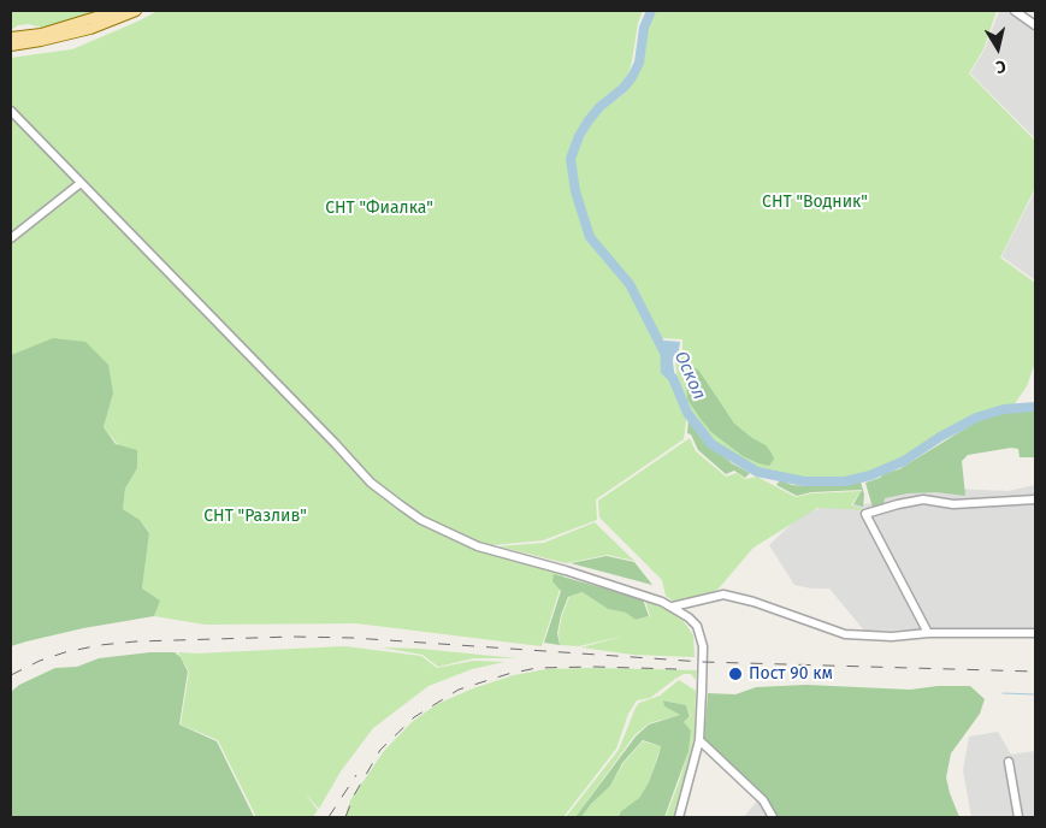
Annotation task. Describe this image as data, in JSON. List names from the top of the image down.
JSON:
{
  "water": ["Оскол"],
  "parks": ["СНТ \"Водник\"", "СНТ \"Фиалка\"", "СНТ \"Разлив\""],
  "places": ["Пост 90 км"],
  "north": "bottom"
}
